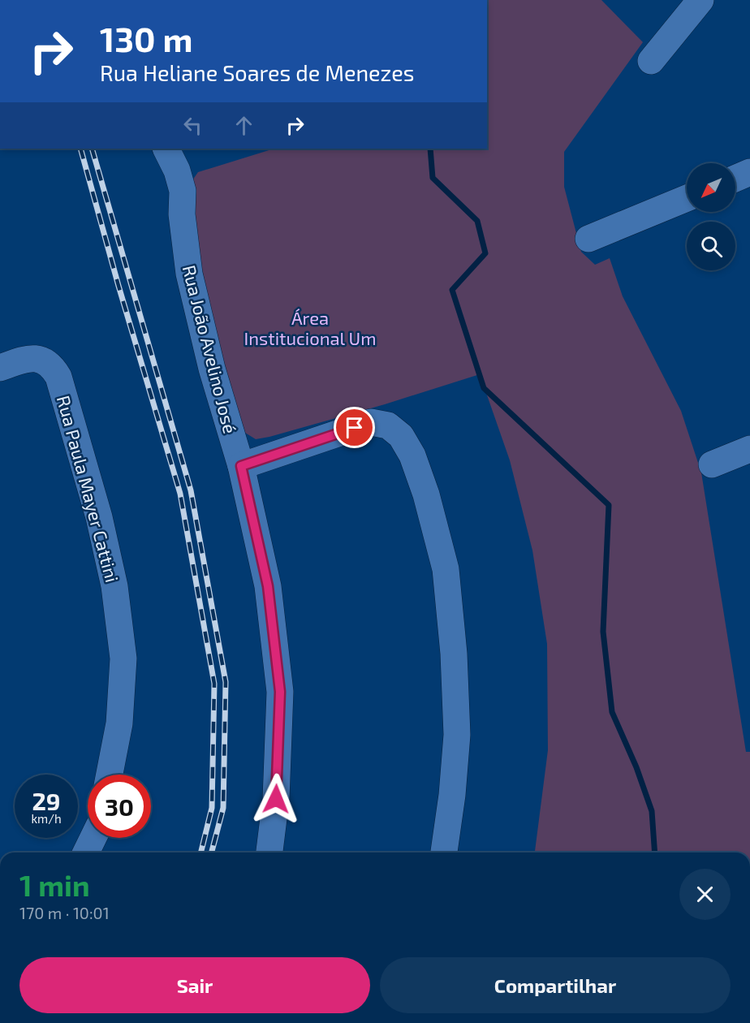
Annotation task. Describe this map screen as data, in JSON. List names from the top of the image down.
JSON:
{
  "streets": {
    "street": ["Rua João Avelino José", "Rua Paula Mayer Cattini"]
  },
  "parks": ["Área Institucional Um"],
  "north": "bottom left",
  "page": {
    "turn": ["130 m", "Rua Heliane Soares de Menezes"],
    "speed": "29 km/h",
    "limit": "30",
    "heading": ["1 min", "170 m · 10:01"],
    "buttons": ["Sair", "Compartilhar"]
  }
}
